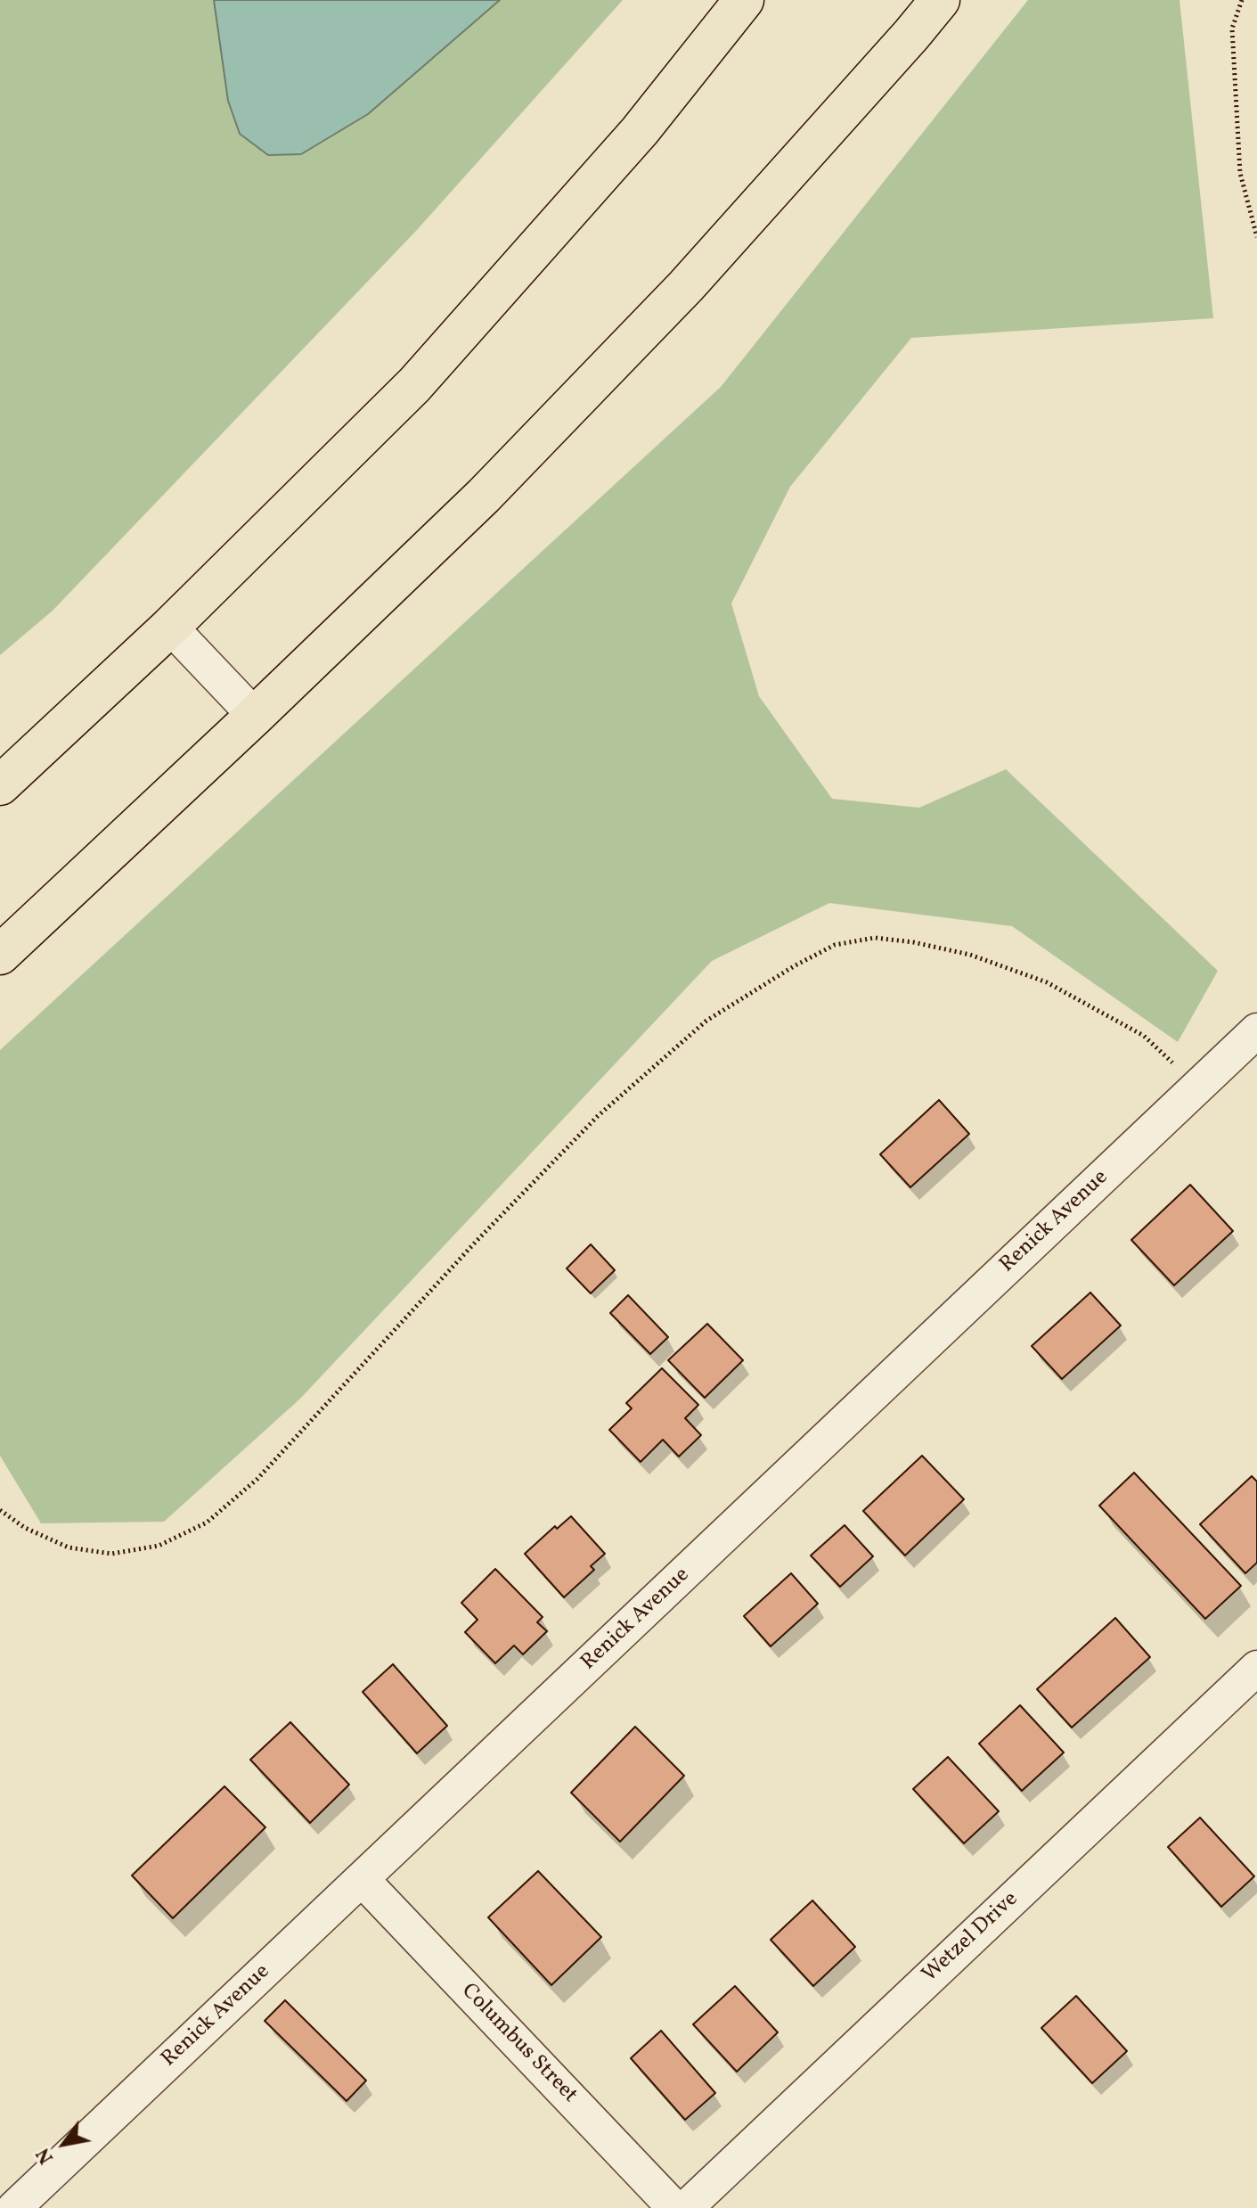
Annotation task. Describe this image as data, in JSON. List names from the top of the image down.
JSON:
{
  "streets": {
    "street": ["Renick Avenue", "Wetzel Drive", "Columbus Street"]
  },
  "crossings": [
    ["Renick Avenue", "Columbus Street"]
  ],
  "north": "bottom left"
}
